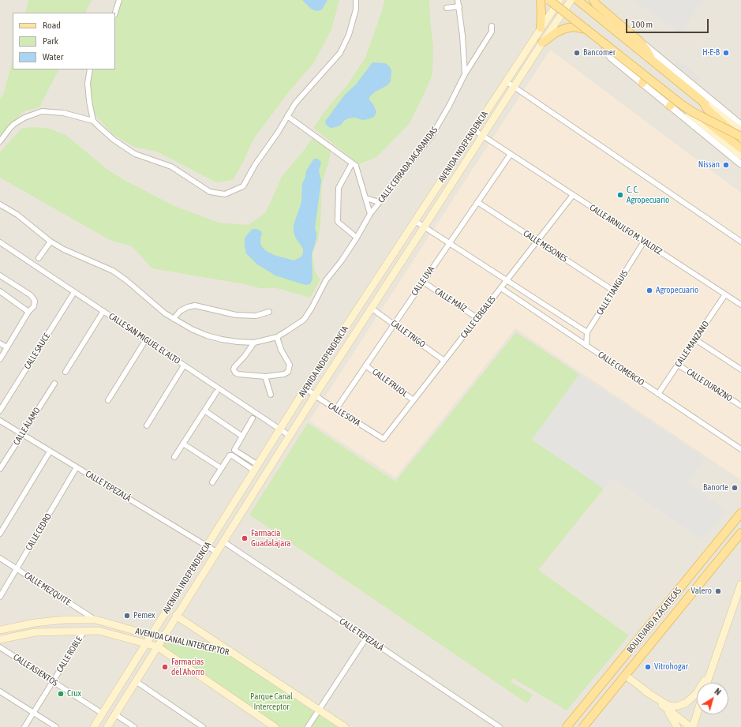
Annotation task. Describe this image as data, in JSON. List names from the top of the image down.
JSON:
{
  "streets": {
    "main road": ["AVENIDA INDEPENDENCIA", "BOULEVARD A ZACATECAS", "AVENIDA CANAL INTERCEPTOR"],
    "street": [
      "CALLE CERRADA JACARANDAS",
      "CALLE ARNULFO M. VALDEZ",
      "CALLE MESONES",
      "CALLE UVA",
      "CALLE TIANGUIS",
      "CALLE MAÍZ",
      "CALLE CEREALES",
      "CALLE TRIGO",
      "CALLE SAN MIGUEL EL ALTO",
      "CALLE MANZANO",
      "CALLE SAUCE",
      "CALLE COMERCIO",
      "CALLE FRIJOL",
      "CALLE DURAZNO",
      "CALLE SOYA",
      "CALLE ÁLAMO",
      "CALLE TEPEZALÁ",
      "CALLE CEDRO",
      "CALLE MEZQUITE",
      "CALLE ROBLE",
      "CALLE ASIENTOS"
    ]
  },
  "crossings": [
    ["AVENIDA INDEPENDENCIA", "CALLE ARNULFO M. VALDEZ"],
    ["AVENIDA INDEPENDENCIA", "CALLE TRIGO"],
    ["AVENIDA INDEPENDENCIA", "CALLE SAN MIGUEL EL ALTO"],
    ["AVENIDA INDEPENDENCIA", "CALLE SOYA"],
    ["AVENIDA INDEPENDENCIA", "CALLE TEPEZALÁ"],
    ["AVENIDA INDEPENDENCIA", "AVENIDA CANAL INTERCEPTOR"],
    ["AVENIDA INDEPENDENCIA", "CALLE ASIENTOS"],
    ["CALLE ARNULFO M. VALDEZ", "CALLE UVA"],
    ["CALLE ARNULFO M. VALDEZ", "CALLE TIANGUIS"],
    ["CALLE ARNULFO M. VALDEZ", "CALLE CEREALES"],
    ["CALLE ARNULFO M. VALDEZ", "CALLE MANZANO"],
    ["CALLE MESONES", "CALLE UVA"],
    ["CALLE MESONES", "CALLE TIANGUIS"],
    ["CALLE MESONES", "CALLE CEREALES"],
    ["CALLE UVA", "CALLE MAÍZ"],
    ["CALLE UVA", "CALLE TRIGO"],
    ["CALLE UVA", "CALLE FRIJOL"],
    ["CALLE UVA", "CALLE SOYA"],
    ["CALLE TIANGUIS", "CALLE COMERCIO"],
    ["CALLE MAÍZ", "CALLE CEREALES"],
    ["CALLE CEREALES", "CALLE TRIGO"],
    ["CALLE CEREALES", "CALLE COMERCIO"],
    ["CALLE CEREALES", "CALLE FRIJOL"],
    ["CALLE CEREALES", "CALLE SOYA"],
    ["CALLE SAN MIGUEL EL ALTO", "CALLE SAUCE"],
    ["CALLE MANZANO", "CALLE COMERCIO"],
    ["CALLE MANZANO", "CALLE DURAZNO"],
    ["CALLE ÁLAMO", "CALLE TEPEZALÁ"],
    ["CALLE TEPEZALÁ", "CALLE CEDRO"],
    ["CALLE CEDRO", "CALLE MEZQUITE"],
    ["CALLE MEZQUITE", "AVENIDA CANAL INTERCEPTOR"],
    ["AVENIDA CANAL INTERCEPTOR", "CALLE ROBLE"],
    ["CALLE ROBLE", "CALLE ASIENTOS"]
  ],
  "parks": ["Parque Canal Interceptor"],
  "places": [
    "Bancomer",
    "H-E-B",
    "Nissan",
    "C. C. Agropecuario",
    "Agropecuario",
    "Banorte",
    "Farmacia Guadalajara",
    "Valero",
    "Pemex",
    "Farmacias del Ahorro",
    "Vitrohogar",
    "Crux"
  ],
  "legend": ["Road", "Park", "Water"],
  "scale_bar": "100 m",
  "north": "top right"
}
